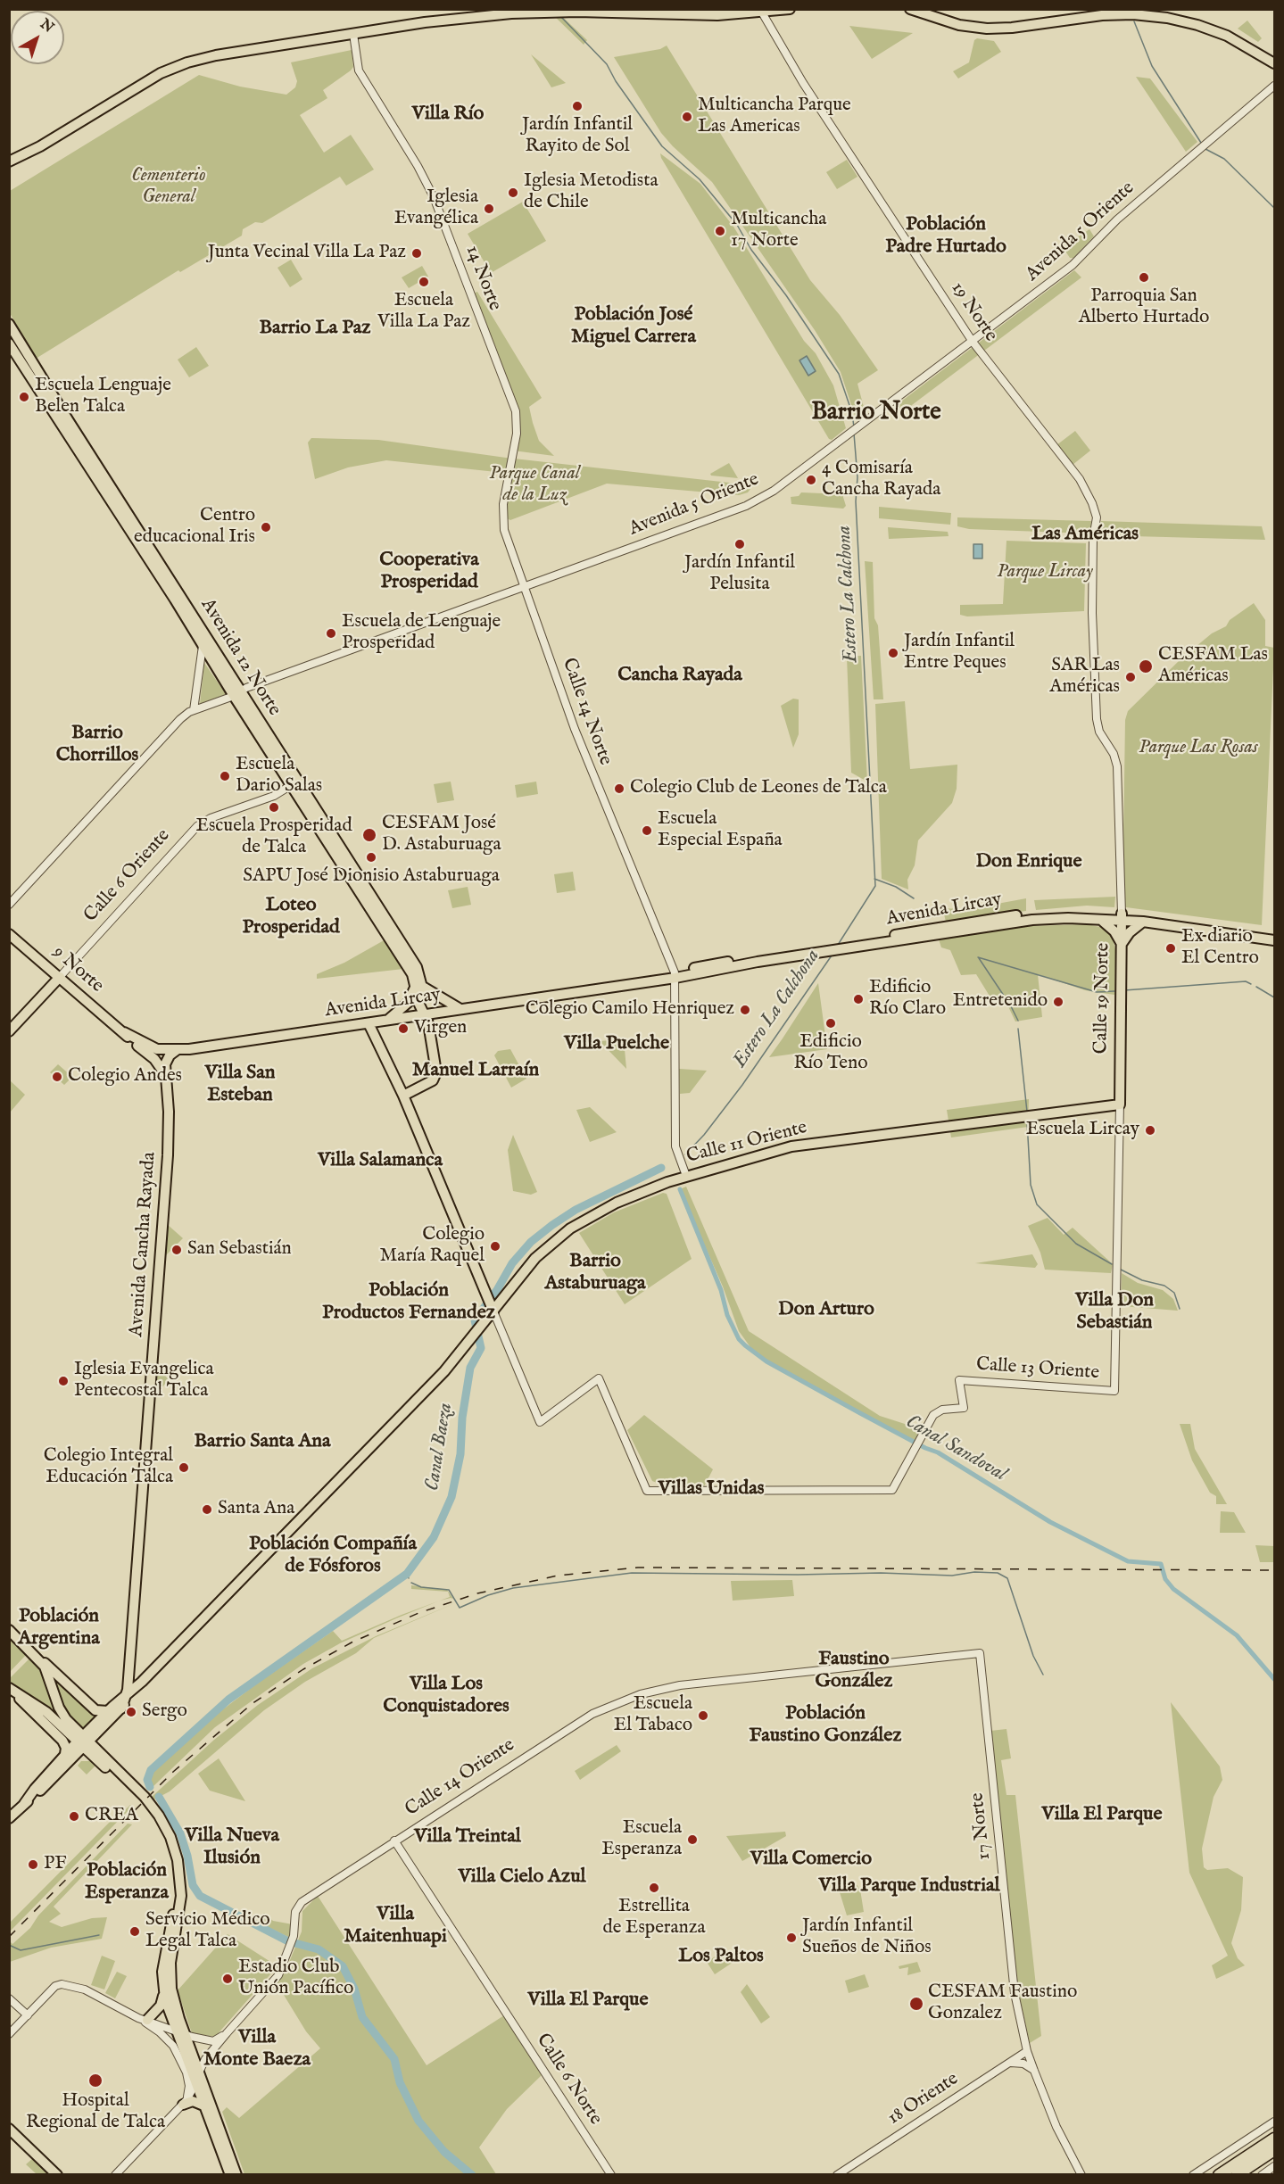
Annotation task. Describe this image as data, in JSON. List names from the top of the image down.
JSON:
{
  "streets": {
    "main road": [
      "Avenida 12 Norte",
      "Calle 6 Oriente",
      "Avenida Lircay",
      "9 Norte",
      "Calle 19 Norte",
      "Calle 11 Oriente",
      "Avenida Cancha Rayada"
    ],
    "street": [
      "Avenida 5 Oriente",
      "14 Norte",
      "19 Norte",
      "Calle 14 Norte",
      "Calle 13 Oriente",
      "Calle 14 Oriente",
      "17 Norte",
      "Calle 6 Norte",
      "18 Oriente"
    ]
  },
  "crossings": [
    ["Avenida 5 Oriente", "19 Norte"],
    ["Avenida 5 Oriente", "Avenida 12 Norte"],
    ["Avenida 5 Oriente", "Calle 14 Norte"],
    ["14 Norte", "Calle 14 Norte"],
    ["19 Norte", "Calle 19 Norte"],
    ["Avenida 12 Norte", "Calle 6 Oriente"],
    ["Avenida 12 Norte", "Avenida Lircay"],
    ["Calle 14 Norte", "Avenida Lircay"],
    ["Calle 6 Oriente", "9 Norte"],
    ["Avenida Lircay", "9 Norte"],
    ["Avenida Lircay", "Calle 19 Norte"],
    ["Calle 19 Norte", "Calle 11 Oriente"],
    ["Calle 19 Norte", "Calle 13 Oriente"],
    ["Calle 11 Oriente", "Calle 13 Oriente"],
    ["Calle 14 Oriente", "17 Norte"],
    ["Calle 14 Oriente", "Calle 6 Norte"],
    ["17 Norte", "18 Oriente"]
  ],
  "districts": [
    "Villa Río",
    "Población Padre Hurtado",
    "Población José Miguel Carrera",
    "Barrio La Paz",
    "Barrio Norte",
    "Las Américas",
    "Cooperativa Prosperidad",
    "Cancha Rayada",
    "Barrio Chorrillos",
    "Don Enrique",
    "Loteo Prosperidad",
    "Villa Puelche",
    "Manuel Larraín",
    "Villa San Esteban",
    "Villa Salamanca",
    "Barrio Astaburuaga",
    "Población Productos Fernandez",
    "Villa Don Sebastián",
    "Don Arturo",
    "Barrio Santa Ana",
    "Villas Unidas",
    "Población Compañía de Fósforos",
    "Población Argentina",
    "Faustino González",
    "Villa Los Conquistadores",
    "Población Faustino González",
    "Villa El Parque",
    "Villa Nueva Ilusión",
    "Villa Treintal",
    "Villa Comercio",
    "Población Esperanza",
    "Villa Cielo Azul",
    "Villa Parque Industrial",
    "Villa Maitenhuapi",
    "Los Paltos",
    "Villa El Parque",
    "Villa Monte Baeza"
  ],
  "water": ["Estero La Calchona", "Canal Baeza", "Canal Sandoval"],
  "parks": [
    "Cementerio General",
    "Parque Canal de la Luz",
    "Parque Lircay",
    "Parque Las Rosas"
  ],
  "places": [
    "Jardín Infantil Rayito de Sol",
    "Multicancha Parque Las Americas",
    "Iglesia Metodista de Chile",
    "Iglesia Evangélica",
    "Multicancha 17 Norte",
    "Junta Vecinal Villa La Paz",
    "Parroquia San Alberto Hurtado",
    "Escuela Villa La Paz",
    "Escuela Lenguaje Belen Talca",
    "4 Comisaría Cancha Rayada",
    "Centro educacional Iris",
    "Jardín Infantil Pelusita",
    "Escuela de Lenguaje Prosperidad",
    "Jardín Infantil Entre Peques",
    "CESFAM Las Américas",
    "SAR Las Américas",
    "Escuela Dario Salas",
    "Colegio Club de Leones de Talca",
    "Escuela Prosperidad de Talca",
    "Escuela Especial España",
    "CESFAM José D. Astaburuaga",
    "SAPU José Dionisio Astaburuaga",
    "Ex diario El Centro",
    "Edificio Río Claro",
    "Entretenido",
    "Colegio Camilo Henriquez",
    "Edificio Río Teno",
    "Virgen",
    "Colegio Andes",
    "Escuela Lircay",
    "Colegio María Raquel",
    "San Sebastián",
    "Iglesia Evangelica Pentecostal Talca",
    "Colegio Integral Educación Talca",
    "Santa Ana",
    "Sergo",
    "Escuela El Tabaco",
    "CREA",
    "Escuela Esperanza",
    "PF",
    "Estrellita de Esperanza",
    "Servicio Médico Legal Talca",
    "Jardín Infantil Sueños de Niños",
    "Estadio Club Unión Pacífico",
    "CESFAM Faustino Gonzalez",
    "Hospital Regional de Talca"
  ],
  "north": "top right"
}
